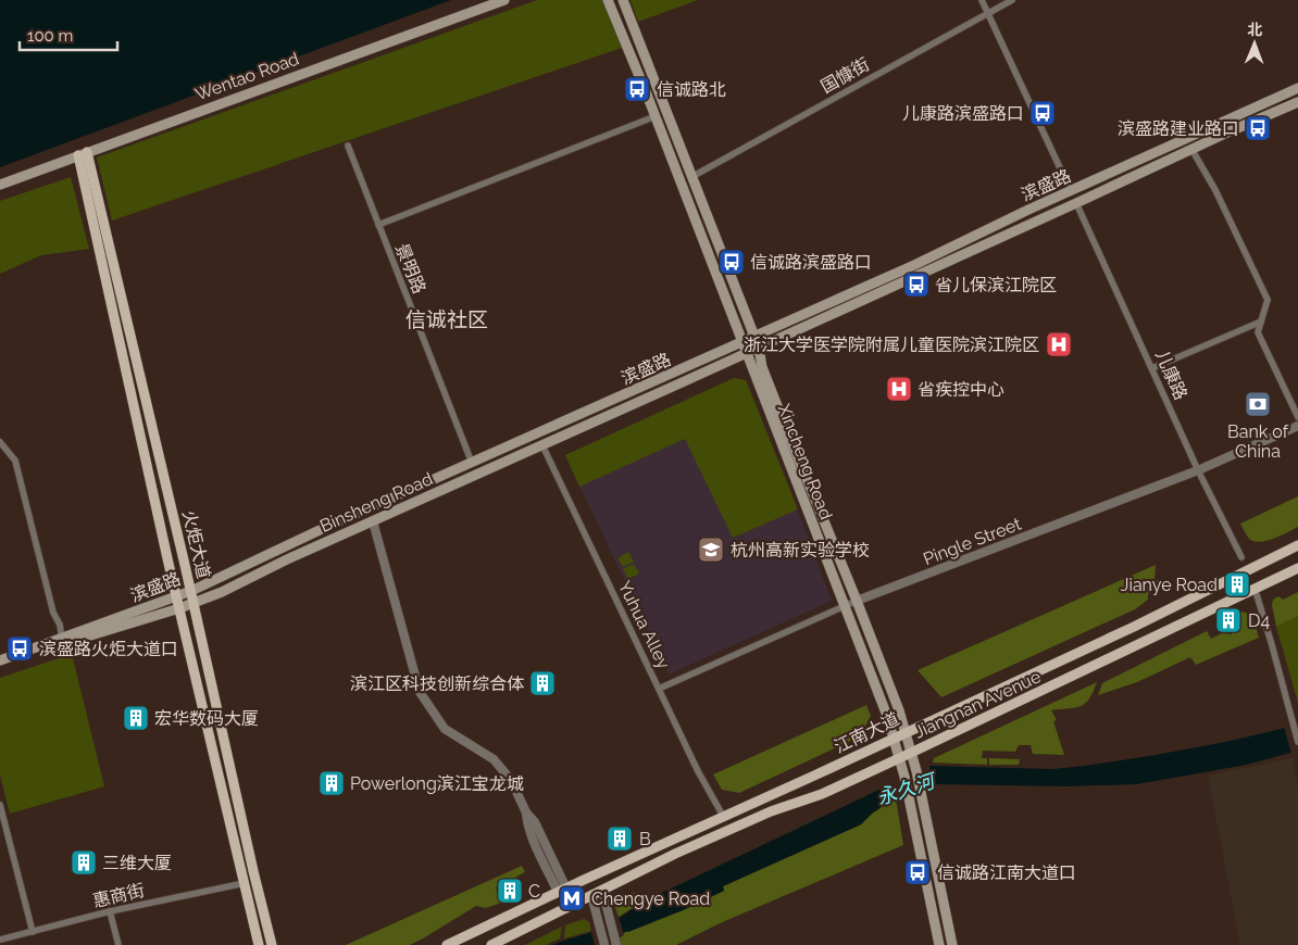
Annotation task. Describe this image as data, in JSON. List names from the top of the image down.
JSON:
{
  "streets": {
    "main road": [
      "Wentao Road",
      "滨盛路",
      "Xincheng Road",
      "Binsheng Road",
      "火炬大道",
      "Jiangnan Avenue",
      "江南大道"
    ],
    "street": [
      "国慷街",
      "景明路",
      "儿康路",
      "Pingle Street",
      "Yuhua Alley",
      "惠商街"
    ]
  },
  "crossings": [
    ["国慷街", "Xincheng Road"],
    ["Wentao Road", "火炬大道"],
    ["滨盛路", "景明路"],
    ["滨盛路", "儿康路"],
    ["滨盛路", "Xincheng Road"],
    ["滨盛路", "Binsheng Road"],
    ["滨盛路", "火炬大道"],
    ["儿康路", "Pingle Street"],
    ["Xincheng Road", "Binsheng Road"],
    ["Xincheng Road", "Pingle Street"],
    ["Xincheng Road", "Jiangnan Avenue"],
    ["Xincheng Road", "江南大道"],
    ["Binsheng Road", "火炬大道"],
    ["Binsheng Road", "Yuhua Alley"],
    ["Pingle Street", "Yuhua Alley"],
    ["火炬大道", "惠商街"],
    ["Yuhua Alley", "江南大道"]
  ],
  "districts": ["信诚社区"],
  "water": ["永久河"],
  "places": {
    "bus stop": [
      "信诚路北",
      "儿康路滨盛路口",
      "滨盛路建业路口",
      "信诚路滨盛路口",
      "省儿保滨江院区",
      "滨盛路火炬大道口",
      "信诚路江南大道口"
    ],
    "hospital": ["浙江大学医学院附属儿童医院滨江院区", "省疾控中心"],
    "bank": ["Bank of China"],
    "school or university": ["杭州高新实验学校"],
    "building": [
      "Jianye Road",
      "D4",
      "滨江区科技创新综合体",
      "宏华数码大厦",
      "Powerlong滨江宝龙城",
      "B",
      "三维大厦",
      "C"
    ],
    "metro station": ["Chengye Road"]
  },
  "scale_bar": "100 m",
  "north": "top"
}
